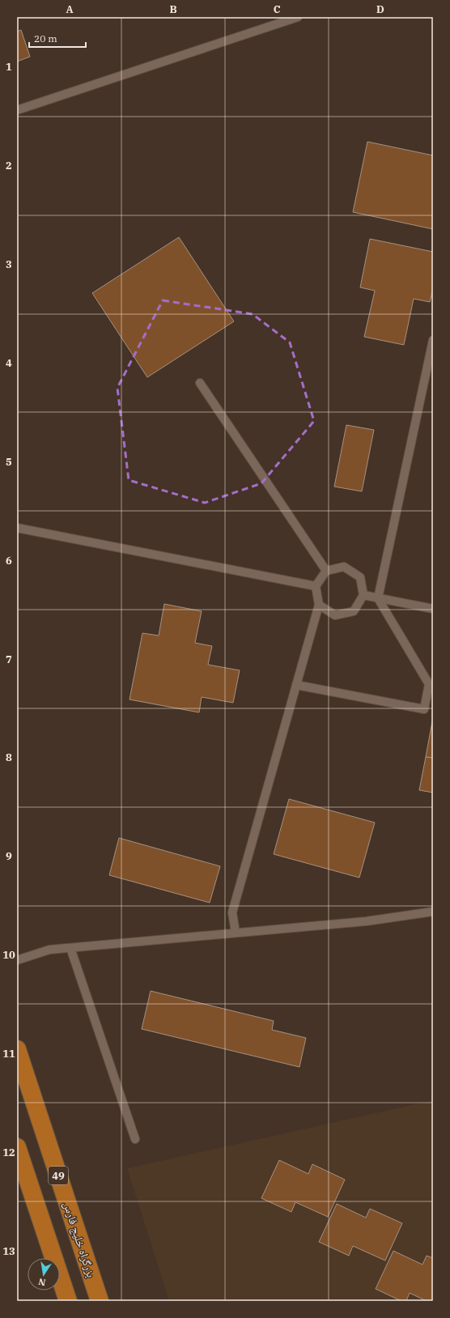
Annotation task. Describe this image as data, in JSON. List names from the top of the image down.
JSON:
{
  "streets": {
    "highway": ["49", "بزرگراه خلیج فارس"]
  },
  "scale_bar": "20 m",
  "north": "bottom",
  "grid": {
    "columns": [
      "A",
      "B",
      "C",
      "D"
    ],
    "rows": [
      "1",
      "2",
      "3",
      "4",
      "5",
      "6",
      "7",
      "8",
      "9",
      "10",
      "11",
      "12",
      "13"
    ]
  }
}
